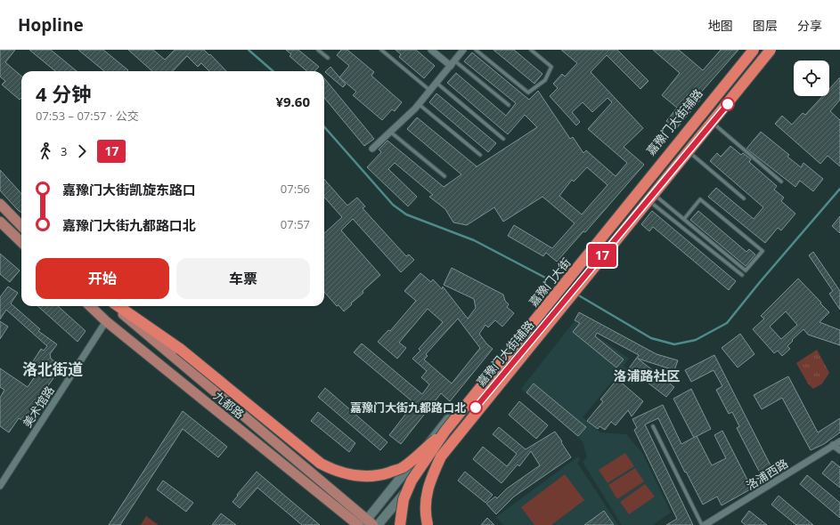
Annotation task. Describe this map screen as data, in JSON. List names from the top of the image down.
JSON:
{
  "streets": {
    "highway": ["嘉豫门大街"],
    "main road": ["嘉豫门大街辅路", "九都路"],
    "street": ["美术馆路", "洛浦西路"]
  },
  "crossings": [
    ["嘉豫门大街辅路", "九都路"],
    ["九都路", "美术馆路"]
  ],
  "districts": ["洛北街道", "洛浦路社区"],
  "places": ["嘉豫门大街九都路口北"],
  "lines": ["bus line 17"],
  "page": {
    "header": "Hopline",
    "nav": ["地图", "图层", "分享"],
    "on_map": "17",
    "heading": ["4 分钟", "07:53 – 07:57 · 公交", "¥9.60"],
    "legs": ["3", "17"],
    "list": [
      {
        "name": "嘉豫门大街凯旋东路口",
        "value": "07:56"
      },
      {
        "name": "嘉豫门大街九都路口北",
        "value": "07:57"
      }
    ],
    "buttons": ["开始", "车票"]
  }
}
